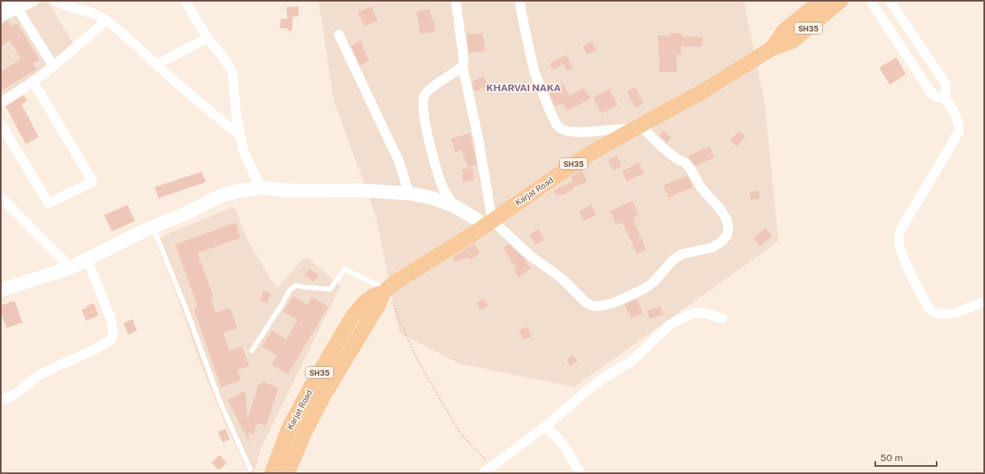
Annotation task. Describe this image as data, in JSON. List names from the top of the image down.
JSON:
{
  "streets": {
    "main road": ["SH35", "Karjat Road"]
  },
  "districts": ["KHARVAI NAKA"],
  "scale_bar": "50 m"
}
